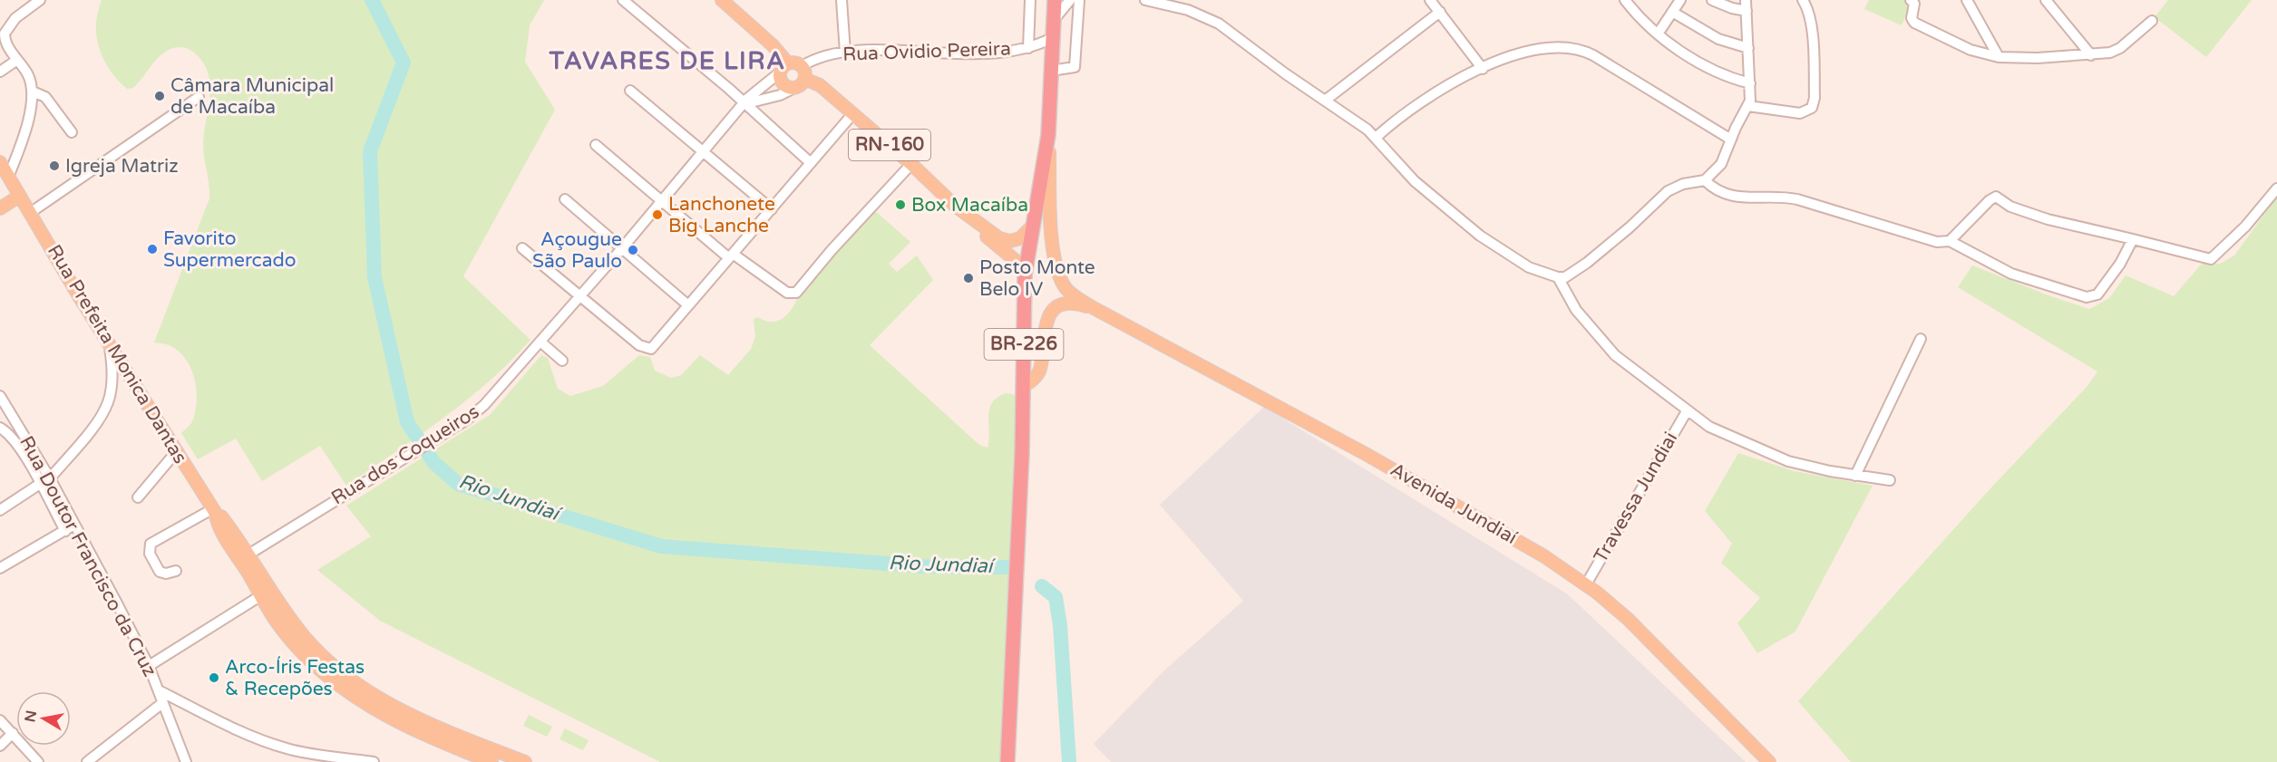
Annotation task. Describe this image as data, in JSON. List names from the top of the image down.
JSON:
{
  "streets": {
    "highway": ["BR-226"],
    "main road": ["RN-160", "Rua Prefeita Monica Dantas", "Avenida Jundiaí"],
    "street": [
      "Rua Ovidio Pereira",
      "Rua dos Coqueiros",
      "Travessa Jundiai",
      "Rua Doutor Francisco da Cruz"
    ]
  },
  "crossings": [
    ["Rua Ovidio Pereira", "RN-160"],
    ["Rua Ovidio Pereira", "BR-226"],
    ["Rua Ovidio Pereira", "Rua dos Coqueiros"],
    ["RN-160", "BR-226"],
    ["RN-160", "Rua dos Coqueiros"],
    ["BR-226", "Avenida Jundiaí"],
    ["Rua Prefeita Monica Dantas", "Rua dos Coqueiros"],
    ["Travessa Jundiai", "Avenida Jundiaí"]
  ],
  "districts": ["TAVARES DE LIRA"],
  "water": ["Rio Jundiaí"],
  "places": [
    "Câmara Municipal de Macaíba",
    "Igreja Matriz",
    "Box Macaíba",
    "Lanchonete Big Lanche",
    "Favorito Supermercado",
    "Açougue São Paulo",
    "Posto Monte Belo IV",
    "Arco-Íris Festas & Recepões"
  ],
  "north": "left"
}
